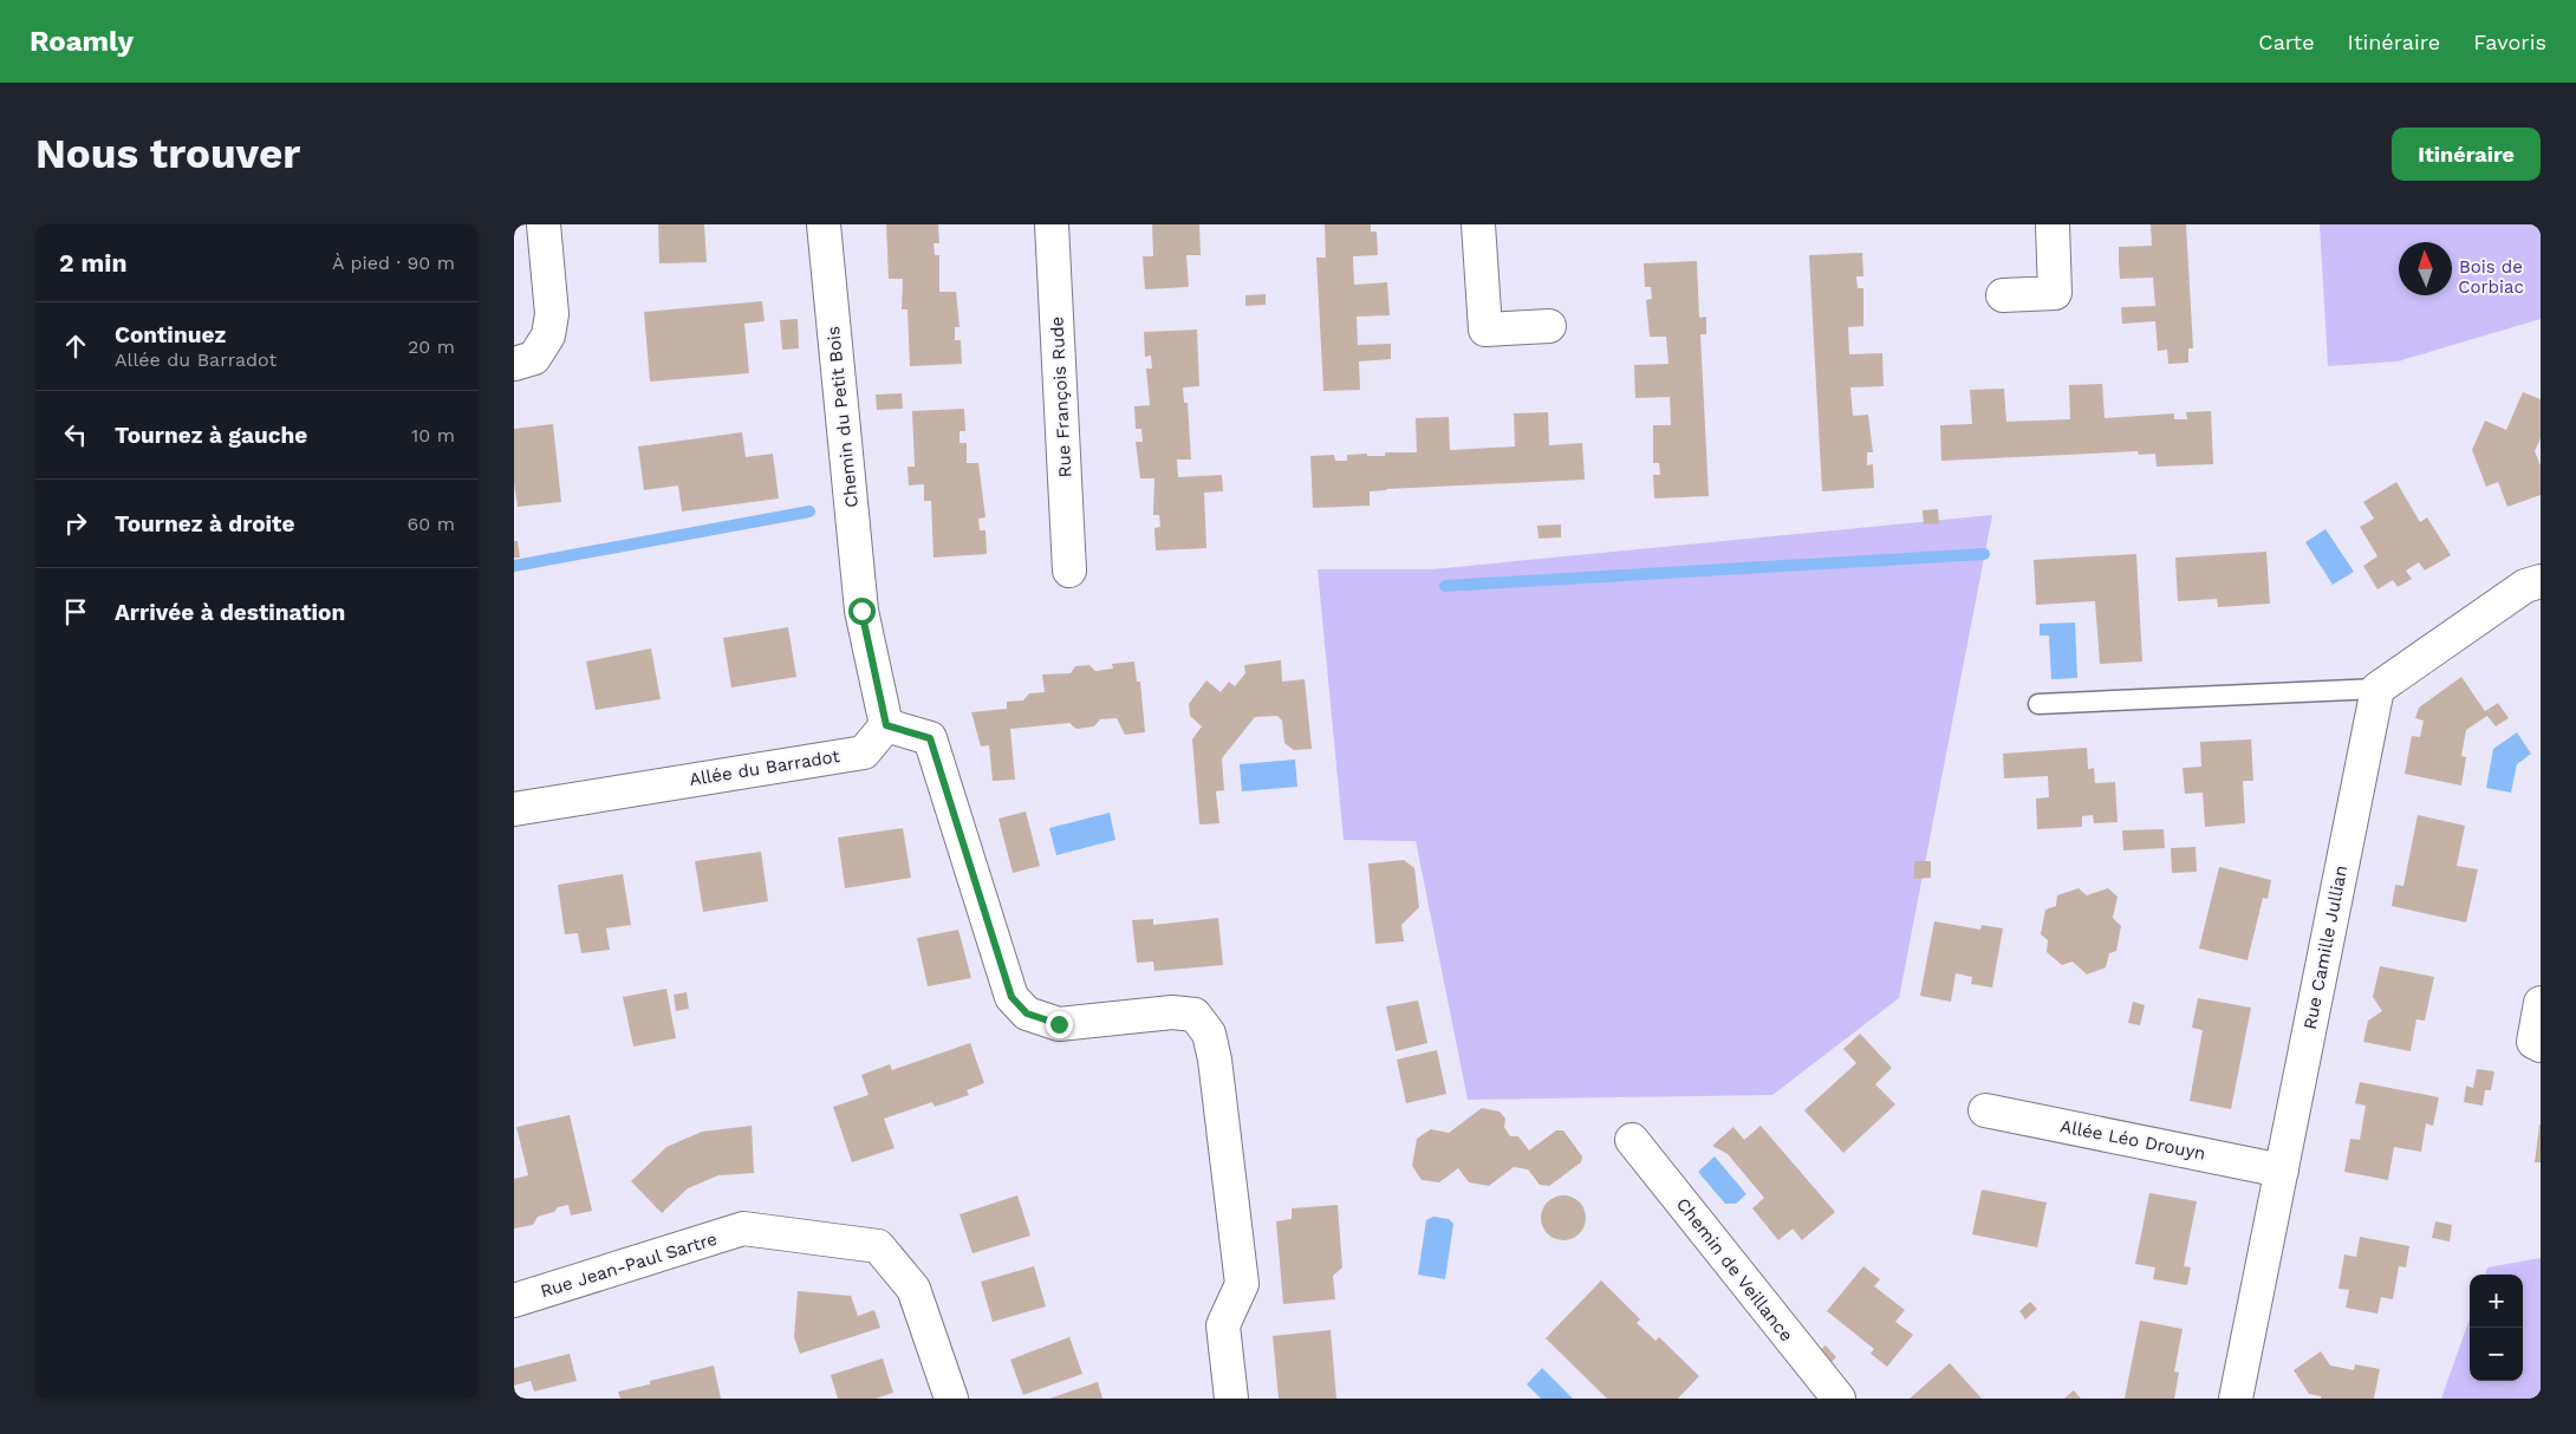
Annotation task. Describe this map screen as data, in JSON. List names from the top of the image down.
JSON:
{
  "streets": {
    "street": [
      "Rue François Rude",
      "Chemin du Petit Bois",
      "Allée du Barradot",
      "Rue Camille Jullian",
      "Allée Léo Drouyn",
      "Rue Jean-Paul Sartre",
      "Chemin de Veillance"
    ]
  },
  "crossings": [
    ["Chemin du Petit Bois", "Allée du Barradot"],
    ["Rue Camille Jullian", "Allée Léo Drouyn"]
  ],
  "parks": ["Bois de Corbiac"],
  "north": "top",
  "page": {
    "header": "Roamly",
    "nav": ["Carte", "Itinéraire", "Favoris"],
    "buttons": "Itinéraire",
    "title": "Nous trouver",
    "heading": ["2 min", "À pied · 90 m"],
    "list": [
      ["Continuez", "Allée du Barradot", "20 m"],
      ["Tournez à gauche", "10 m"],
      ["Tournez à droite", "60 m"],
      "Arrivée à destination"
    ],
    "map_buttons": ["+", "−"]
  }
}
